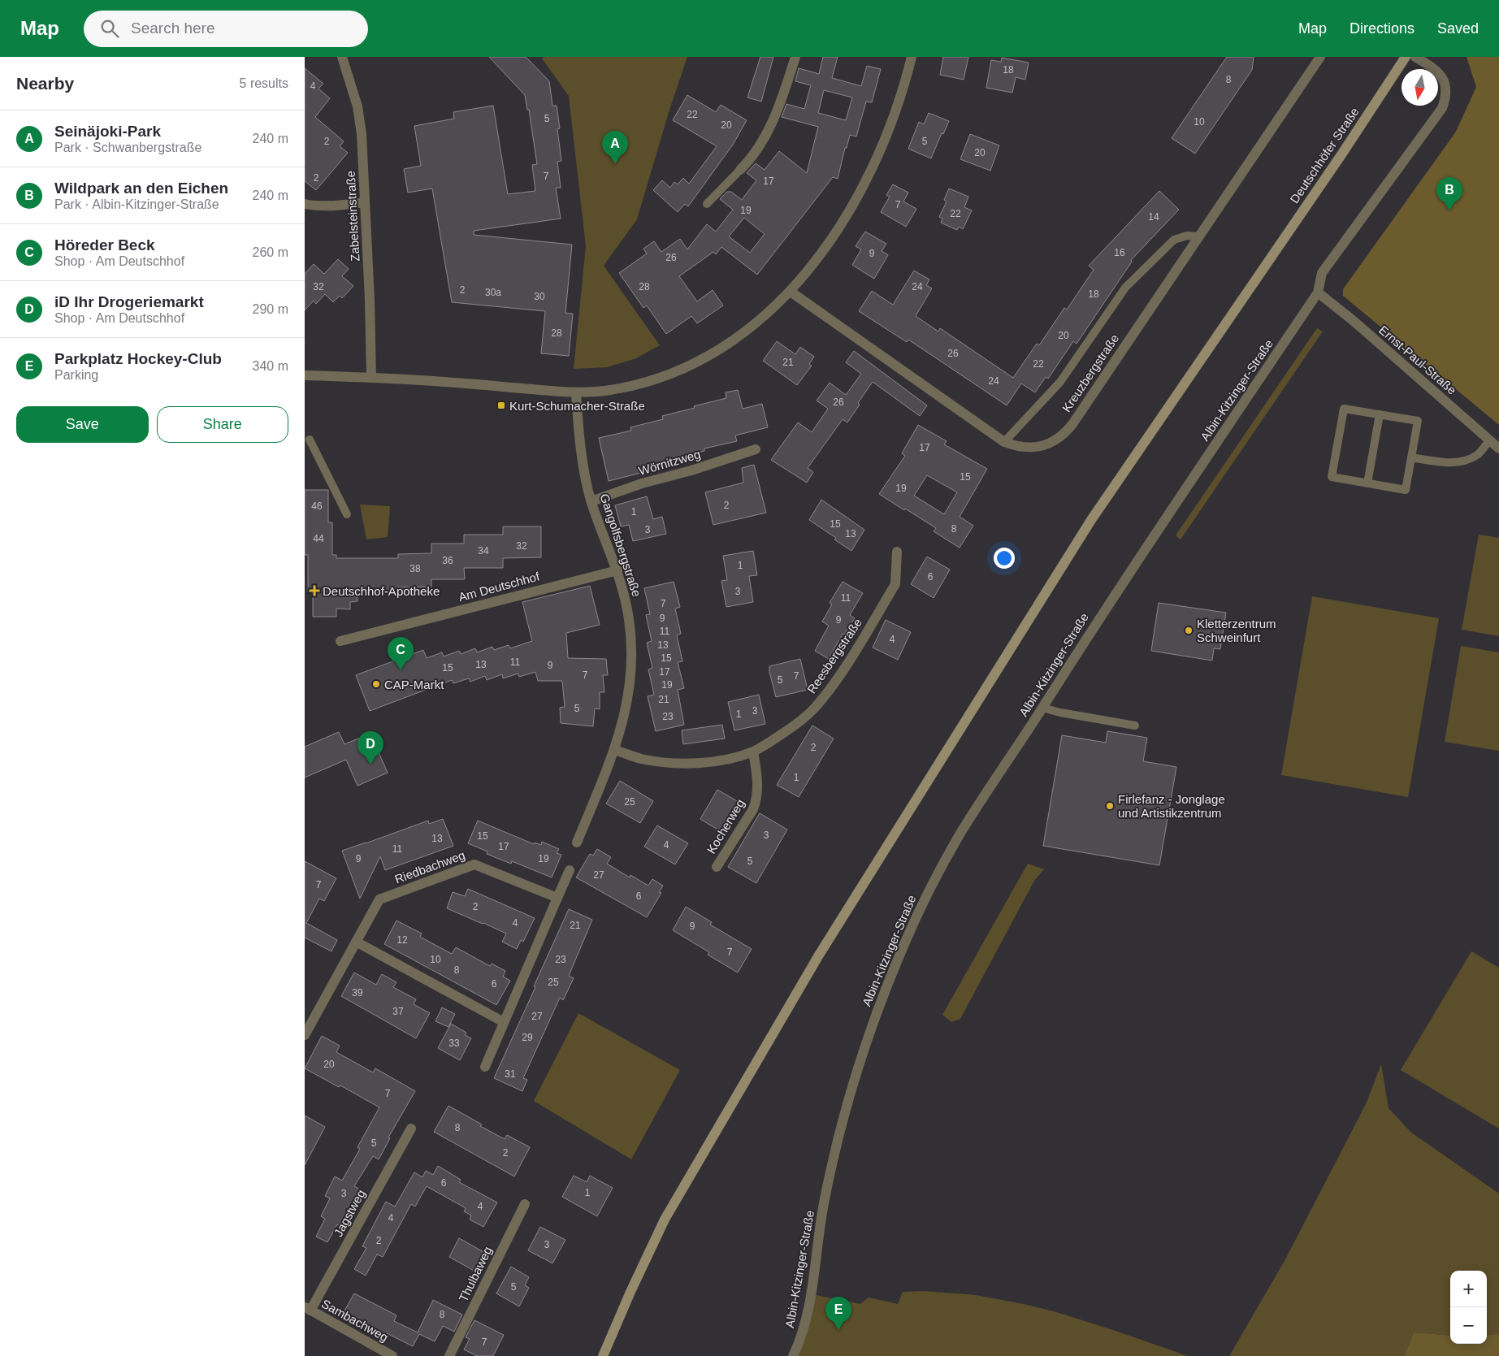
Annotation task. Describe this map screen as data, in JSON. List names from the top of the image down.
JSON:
{
  "streets": {
    "main road": ["Deutschhöfer Straße"],
    "street": [
      "Zabelsteinstraße",
      "Ernst-Paul-Straße",
      "Kreuzbergstraße",
      "Albin-Kitzinger-Straße",
      "Wörnitzweg",
      "Gangolfsbergstraße",
      "Am Deutschhof",
      "Reesbergstraße",
      "Kocherweg",
      "Riedbachweg",
      "Jagstweg",
      "Thulbaweg",
      "Sambachweg"
    ]
  },
  "crossings": [
    ["Ernst-Paul-Straße", "Albin-Kitzinger-Straße"],
    ["Wörnitzweg", "Gangolfsbergstraße"],
    ["Gangolfsbergstraße", "Am Deutschhof"],
    ["Gangolfsbergstraße", "Reesbergstraße"],
    ["Reesbergstraße", "Kocherweg"],
    ["Jagstweg", "Sambachweg"]
  ],
  "places": {
    "transit": ["Kurt-Schumacher-Straße"],
    "health": ["Deutschhof-Apotheke"],
    "other": ["Kletterzentrum Schweinfurt", "CAP-Markt", "Firlefanz - Jonglage und Artistikzentrum"]
  },
  "house_numbers": [
    "18",
    "8",
    "4",
    "22",
    "5",
    "10",
    "20",
    "2",
    "5",
    "20",
    "7",
    "2",
    "17",
    "7",
    "19",
    "22",
    "14",
    "16",
    "9",
    "26",
    "32",
    "28",
    "24",
    "2",
    "30a",
    "18",
    "30",
    "28",
    "20",
    "26",
    "21",
    "22",
    "24",
    "26",
    "17",
    "15",
    "19",
    "2",
    "46",
    "1",
    "15",
    "8",
    "3",
    "13",
    "44",
    "32",
    "34",
    "36",
    "1",
    "38",
    "6",
    "3",
    "11",
    "7",
    "9",
    "9",
    "11",
    "4",
    "13",
    "15",
    "11",
    "13",
    "9",
    "15",
    "17",
    "7",
    "7",
    "5",
    "19",
    "21",
    "5",
    "3",
    "1",
    "23",
    "2",
    "1",
    "25",
    "3",
    "15",
    "13",
    "4",
    "17",
    "11",
    "9",
    "19",
    "5",
    "27",
    "7",
    "6",
    "2",
    "4",
    "21",
    "9",
    "12",
    "7",
    "10",
    "23",
    "8",
    "25",
    "6",
    "39",
    "37",
    "27",
    "29",
    "33",
    "20",
    "31",
    "7",
    "8",
    "5",
    "2",
    "6",
    "1",
    "3",
    "4",
    "4",
    "2",
    "3",
    "5",
    "8",
    "7"
  ],
  "north": "bottom",
  "page": {
    "header": "Map",
    "search": "Search here",
    "nav": ["Map", "Directions", "Saved"],
    "heading": ["Nearby", "5 results"],
    "list": [
      {
        "mark": "A",
        "name": "Seinäjoki-Park",
        "note": "Park · Schwanbergstraße",
        "value": "240 m"
      },
      {
        "mark": "B",
        "name": "Wildpark an den Eichen",
        "note": "Park · Albin-Kitzinger-Straße",
        "value": "240 m"
      },
      {
        "mark": "C",
        "name": "Höreder Beck",
        "note": "Shop · Am Deutschhof",
        "value": "260 m"
      },
      {
        "mark": "D",
        "name": "iD Ihr Drogeriemarkt",
        "note": "Shop · Am Deutschhof",
        "value": "290 m"
      },
      {
        "mark": "E",
        "name": "Parkplatz Hockey-Club",
        "note": "Parking",
        "value": "340 m"
      }
    ],
    "pins": [
      "A",
      "B",
      "C",
      "D",
      "E"
    ],
    "buttons": ["Save", "Share"],
    "map_buttons": ["+", "−"]
  }
}
